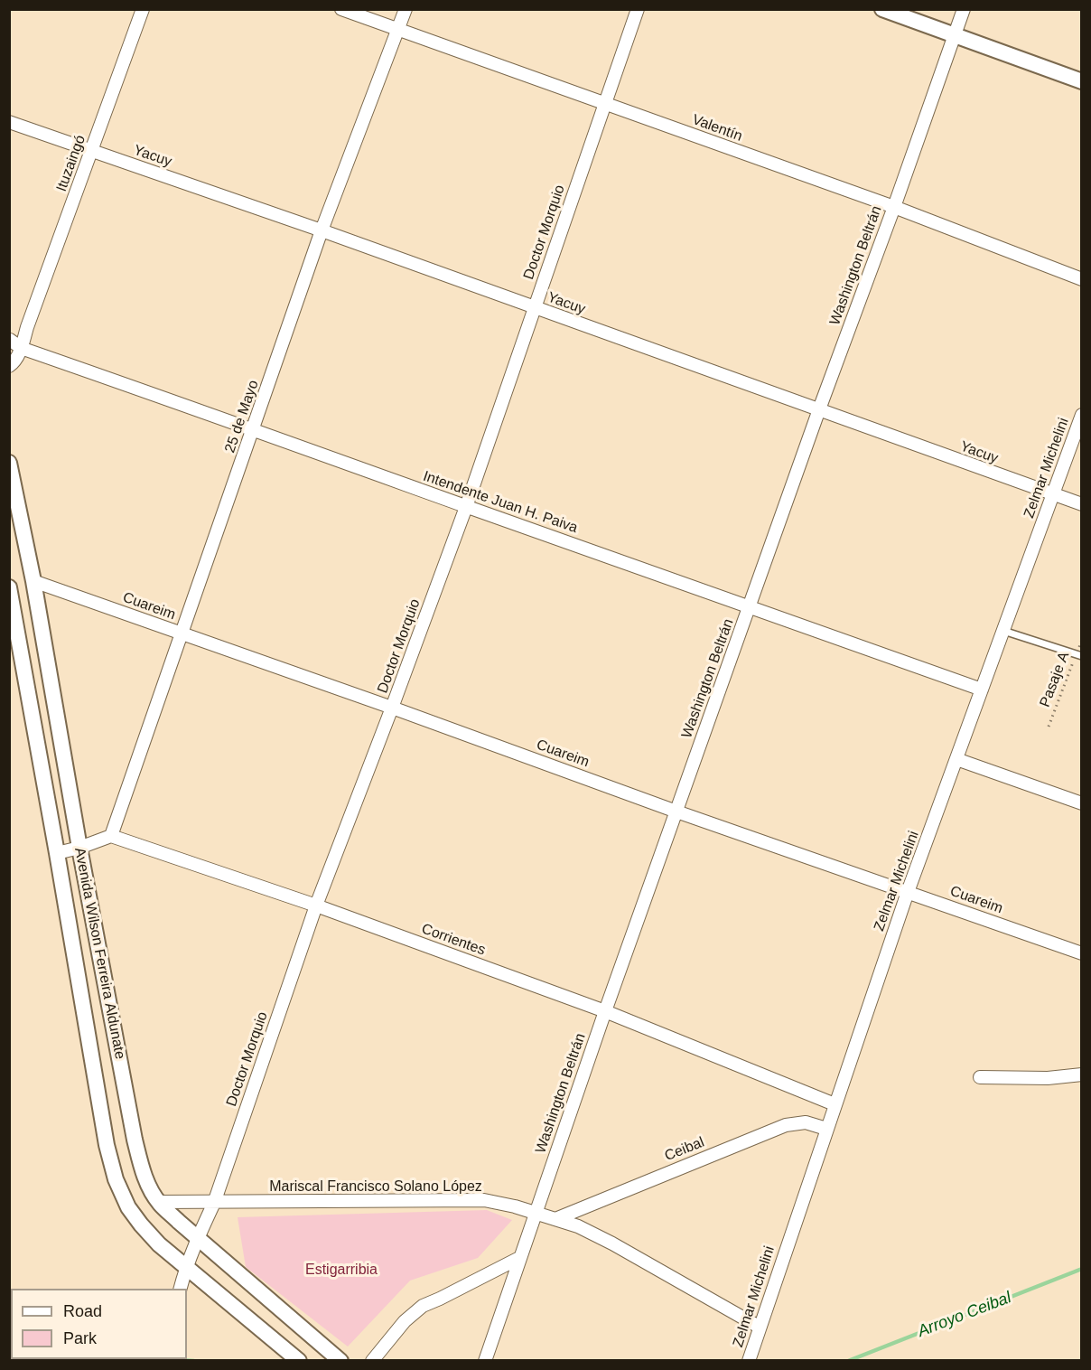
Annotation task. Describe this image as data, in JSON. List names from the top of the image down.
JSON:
{
  "streets": {
    "street": [
      "Valentín",
      "Yacuy",
      "Ituzaingó",
      "Doctor Morquio",
      "Washington Beltrán",
      "25 de Mayo",
      "Zelmar Michelini",
      "Intendente Juan H. Paiva",
      "Cuareim",
      "Corrientes",
      "Avenida Wilson Ferreira Aldunate",
      "Ceibal",
      "Mariscal Francisco Solano López"
    ],
    "path": ["Pasaje A"]
  },
  "crossings": [
    ["Valentín", "Doctor Morquio"],
    ["Valentín", "Washington Beltrán"],
    ["Valentín", "25 de Mayo"],
    ["Yacuy", "Ituzaingó"],
    ["Yacuy", "Doctor Morquio"],
    ["Yacuy", "Washington Beltrán"],
    ["Yacuy", "25 de Mayo"],
    ["Yacuy", "Zelmar Michelini"],
    ["Ituzaingó", "Intendente Juan H. Paiva"],
    ["Doctor Morquio", "Intendente Juan H. Paiva"],
    ["Doctor Morquio", "Cuareim"],
    ["Doctor Morquio", "Corrientes"],
    ["Doctor Morquio", "Avenida Wilson Ferreira Aldunate"],
    ["Doctor Morquio", "Mariscal Francisco Solano López"],
    ["Washington Beltrán", "Intendente Juan H. Paiva"],
    ["Washington Beltrán", "Cuareim"],
    ["Washington Beltrán", "Corrientes"],
    ["Washington Beltrán", "Mariscal Francisco Solano López"],
    ["25 de Mayo", "Intendente Juan H. Paiva"],
    ["25 de Mayo", "Cuareim"],
    ["25 de Mayo", "Corrientes"],
    ["Zelmar Michelini", "Intendente Juan H. Paiva"],
    ["Zelmar Michelini", "Cuareim"],
    ["Zelmar Michelini", "Corrientes"],
    ["Zelmar Michelini", "Ceibal"],
    ["Zelmar Michelini", "Mariscal Francisco Solano López"],
    ["Cuareim", "Avenida Wilson Ferreira Aldunate"],
    ["Avenida Wilson Ferreira Aldunate", "Mariscal Francisco Solano López"],
    ["Ceibal", "Mariscal Francisco Solano López"]
  ],
  "water": ["Arroyo Ceibal"],
  "parks": ["Estigarribia"],
  "legend": ["Road", "Park"]
}
